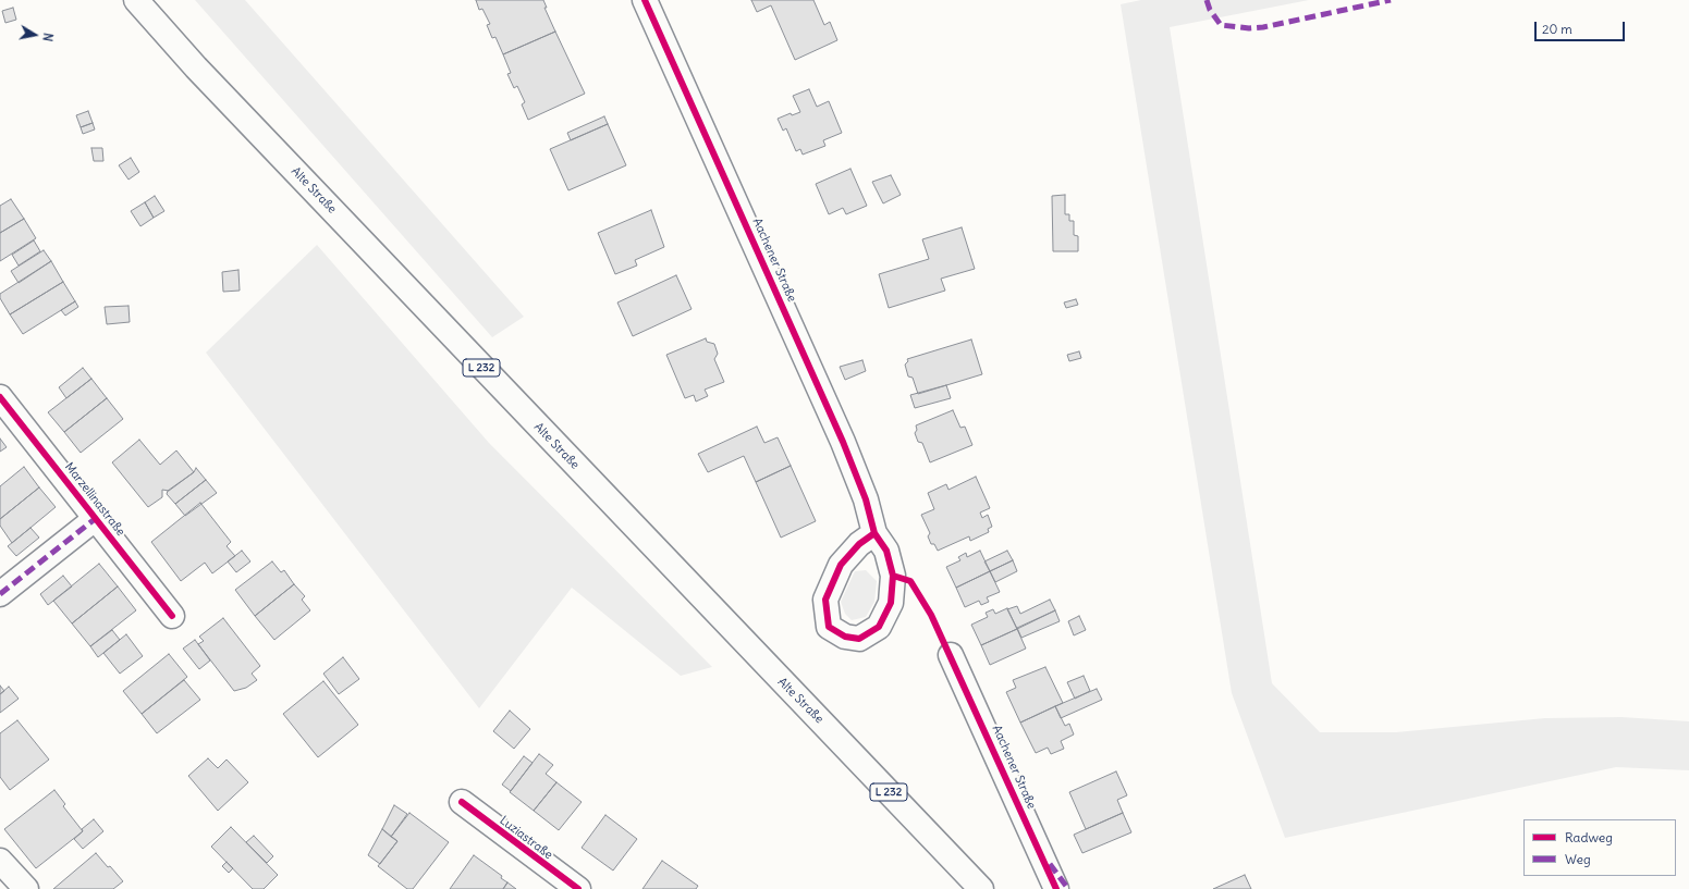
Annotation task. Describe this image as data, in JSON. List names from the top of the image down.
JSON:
{
  "streets": {
    "street": [
      "Alte Straße",
      "Aachener Straße",
      "L 232",
      "Marzellinastraße",
      "Luziastraße"
    ]
  },
  "legend": ["Radweg", "Weg"],
  "scale_bar": "20 m",
  "north": "right"
}
